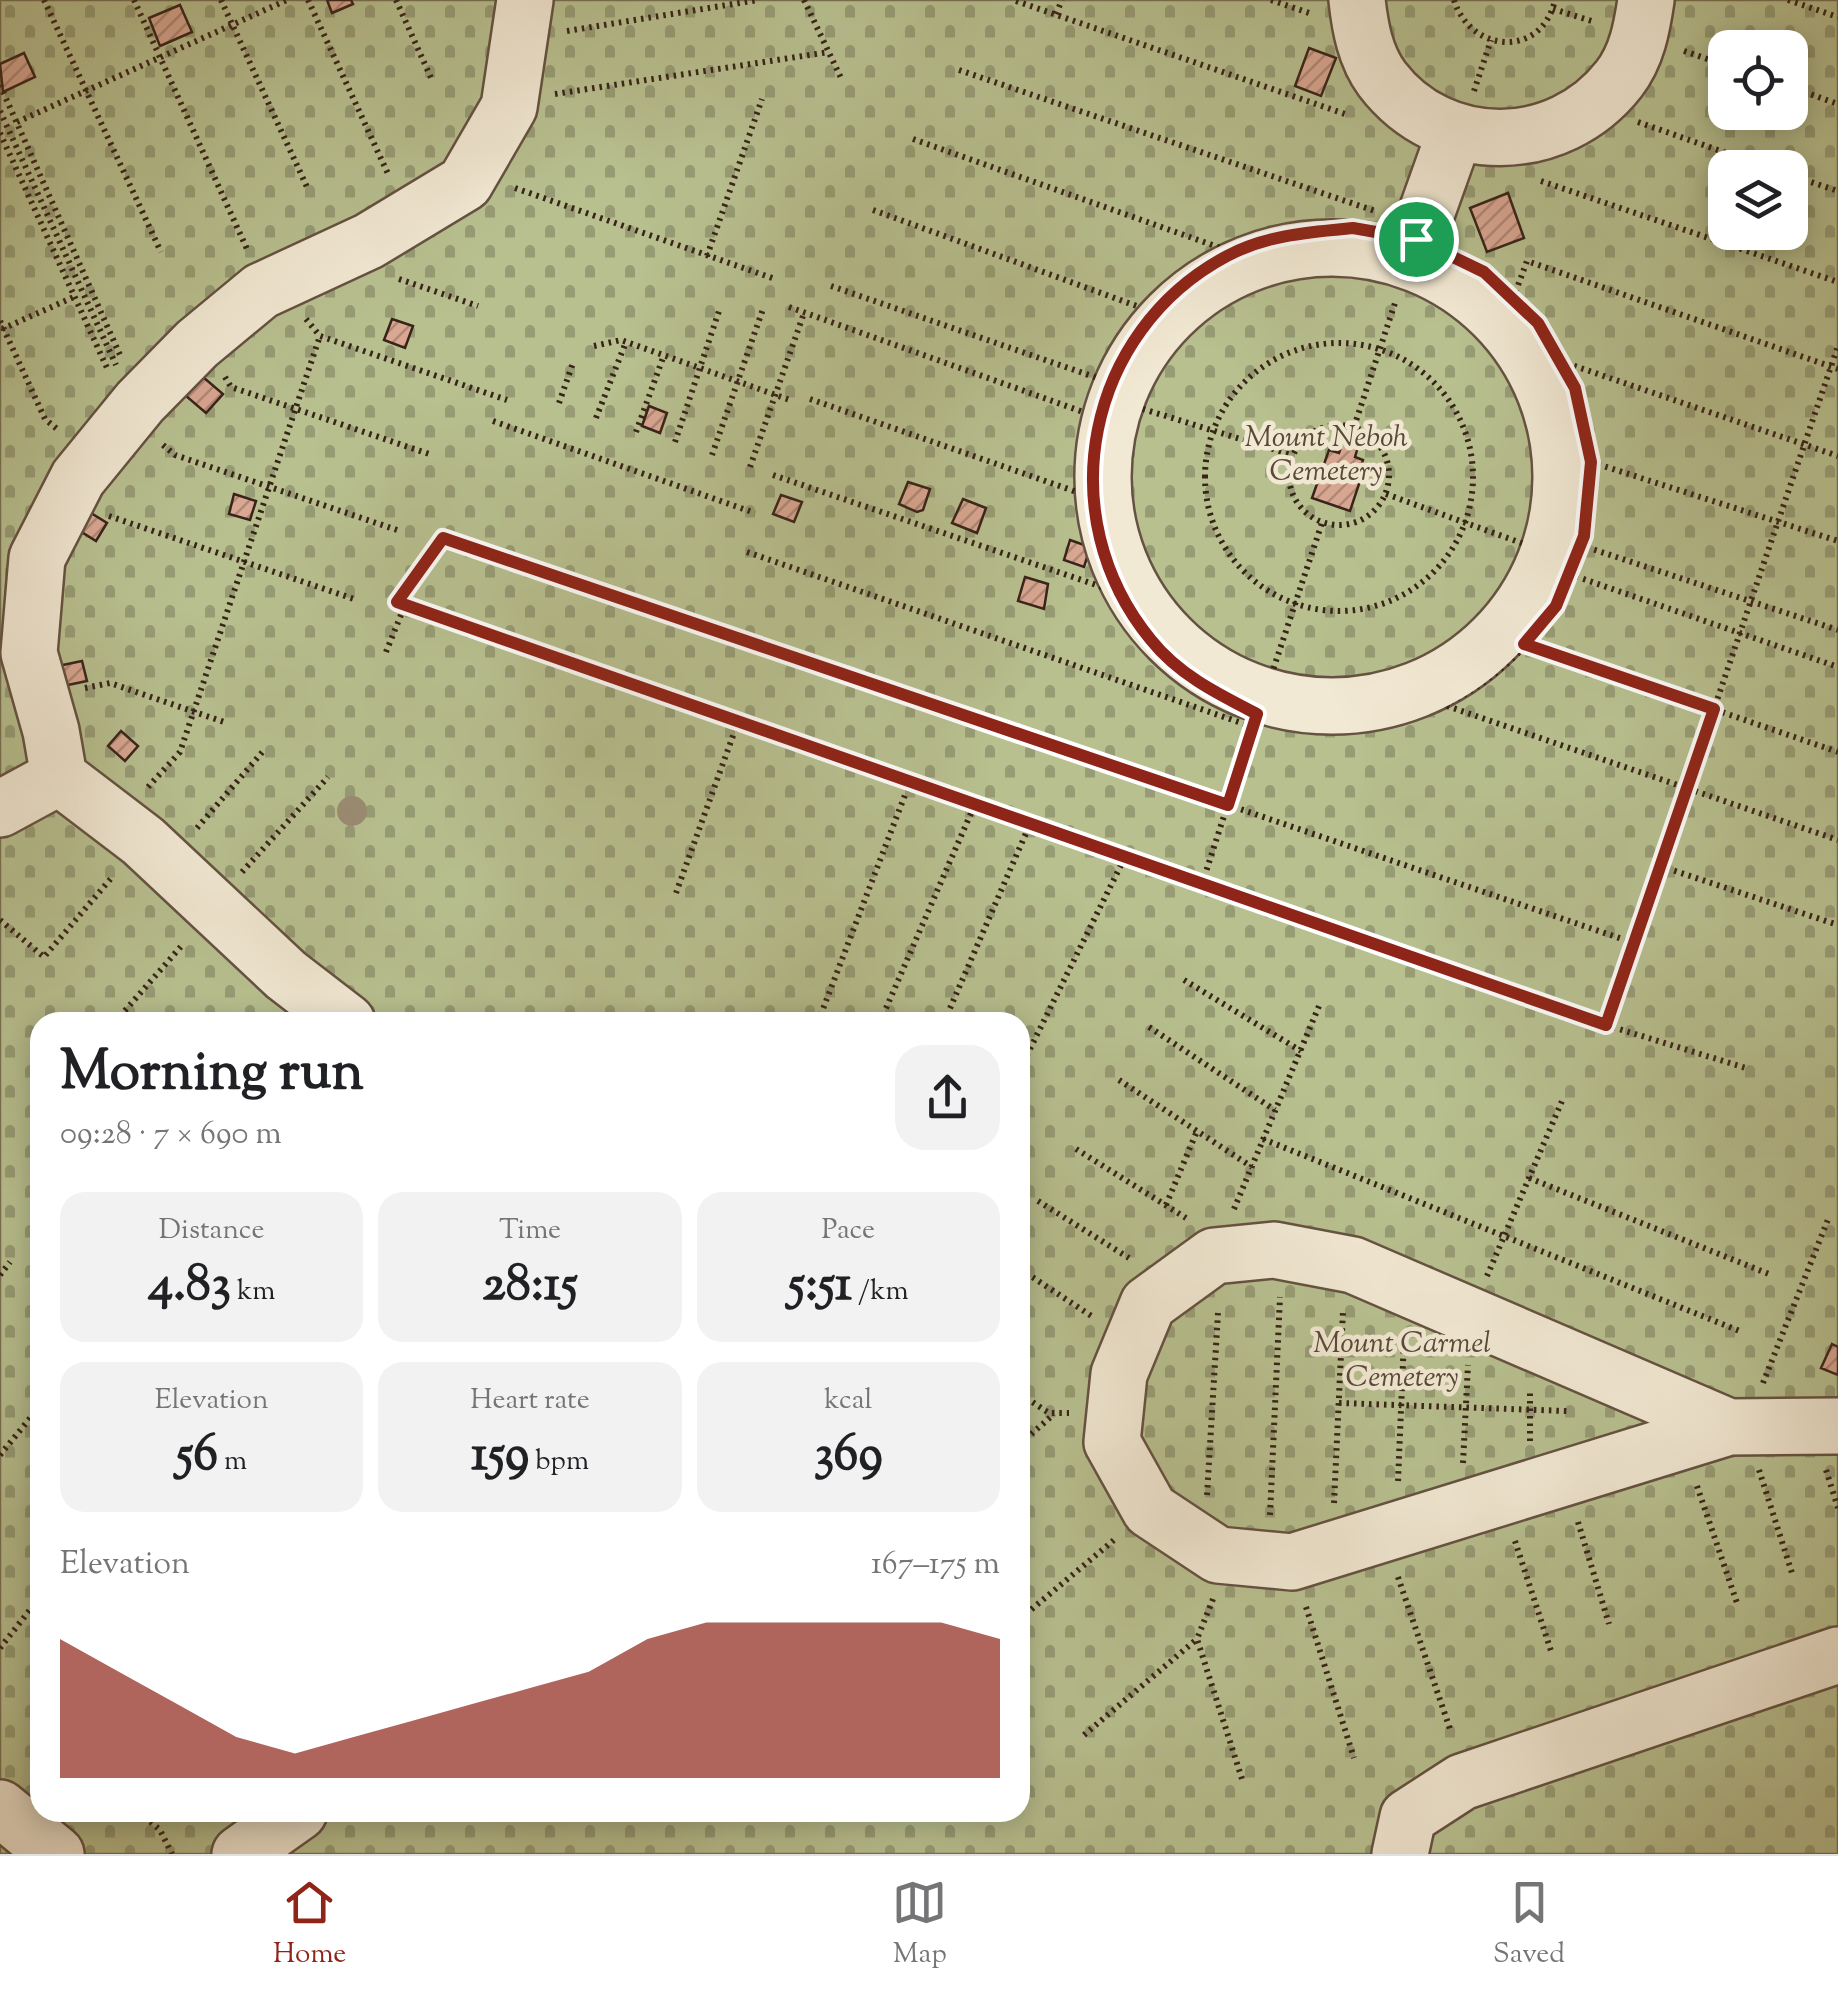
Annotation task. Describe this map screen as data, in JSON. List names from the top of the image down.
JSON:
{
  "parks": ["Mount Neboh Cemetery", "Mount Carmel Cemetery"],
  "page": {
    "heading": ["Morning run", "09:28 · 7 × 690 m"],
    "stats": [
      ["Distance", "4.83 km"],
      ["Time", "28:15"],
      ["Pace", "5:51 /km"],
      ["Elevation", "56 m"],
      ["Heart rate", "159 bpm"],
      ["kcal", "369"]
    ],
    "chart": ["Elevation", "167–175 m"],
    "tabs": ["Home", "Map", "Saved"]
  }
}
